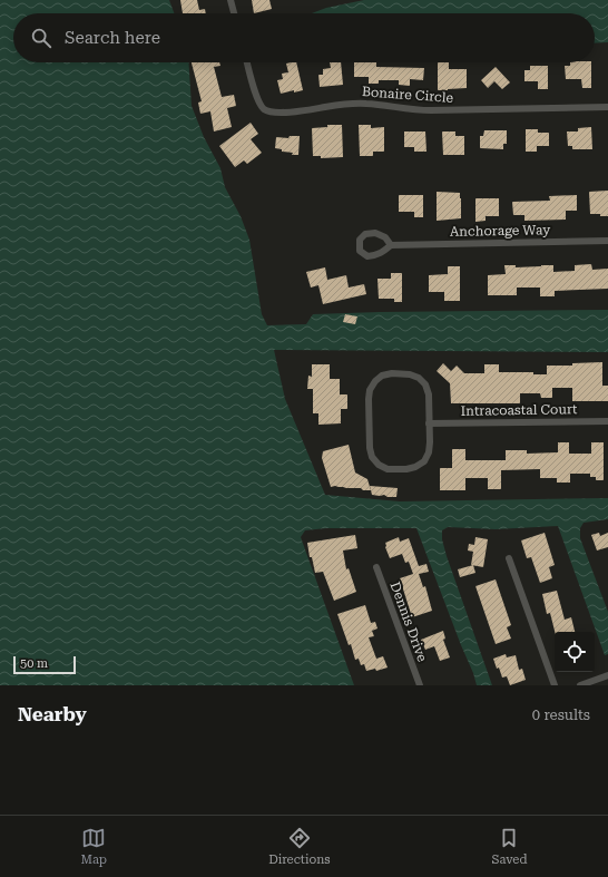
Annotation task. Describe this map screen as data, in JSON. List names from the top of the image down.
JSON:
{
  "streets": {
    "street": [
      "Bonaire Circle",
      "Anchorage Way",
      "Intracoastal Court",
      "Dennis Drive"
    ]
  },
  "scale_bar": "50 m",
  "page": {
    "search": "Search here",
    "scale": "50 m",
    "heading": ["Nearby", "0 results"],
    "nav": ["Map", "Directions", "Saved"]
  }
}
